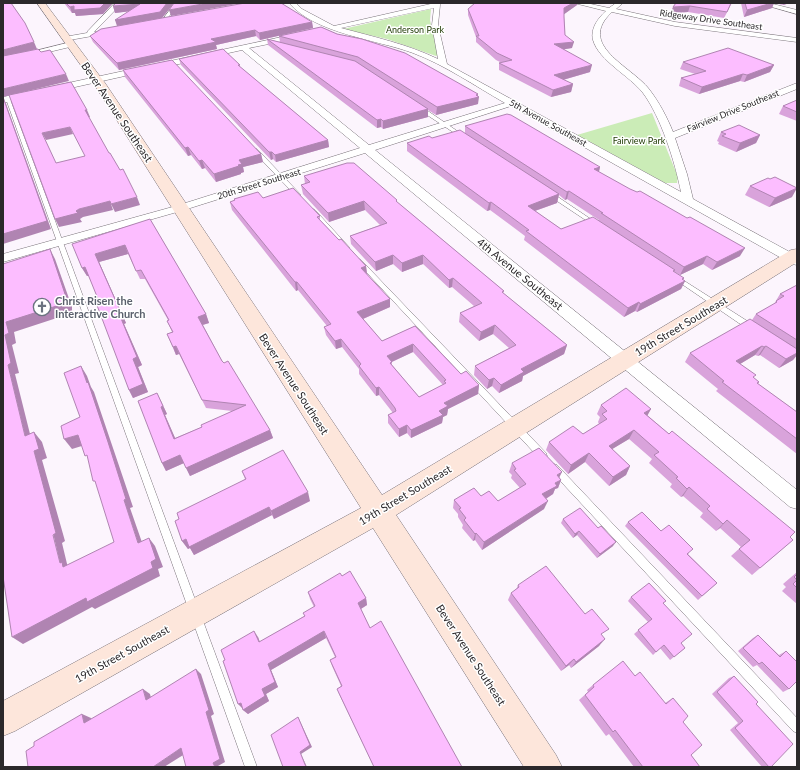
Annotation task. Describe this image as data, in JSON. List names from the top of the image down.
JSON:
{
  "streets": {
    "street": [
      "Ridgeway Drive Southeast",
      "Fairview Drive Southeast",
      "Bever Avenue Southeast",
      "5th Avenue Southeast",
      "20th Street Southeast",
      "4th Avenue Southeast",
      "19th Street Southeast"
    ]
  },
  "crossings": [
    ["Bever Avenue Southeast", "20th Street Southeast"],
    ["Bever Avenue Southeast", "19th Street Southeast"],
    ["5th Avenue Southeast", "20th Street Southeast"],
    ["5th Avenue Southeast", "19th Street Southeast"],
    ["20th Street Southeast", "4th Avenue Southeast"],
    ["4th Avenue Southeast", "19th Street Southeast"]
  ],
  "parks": ["Anderson Park", "Fairview Park"],
  "places": {
    "church": ["Christ Risen the Interactive Church"]
  }
}
